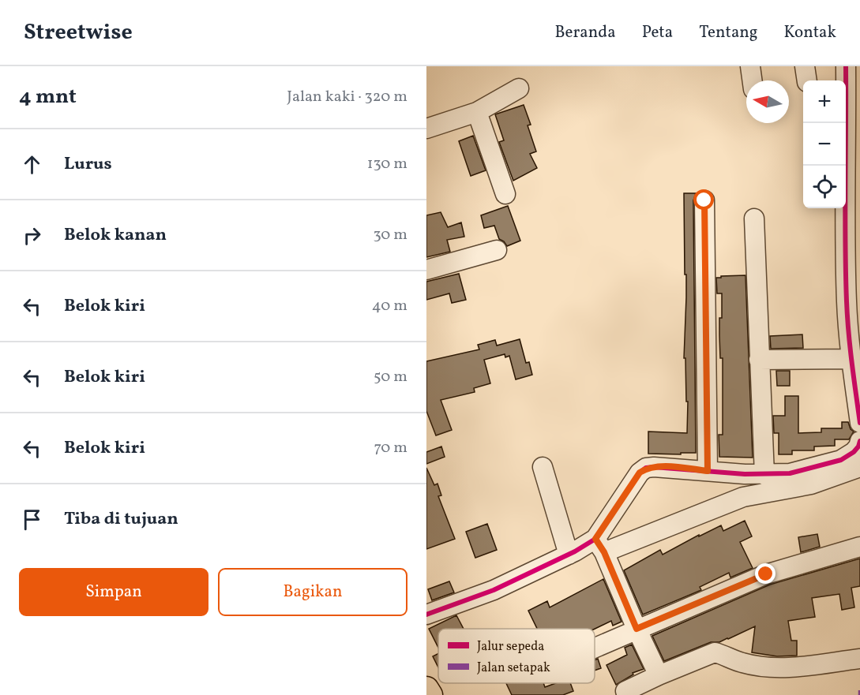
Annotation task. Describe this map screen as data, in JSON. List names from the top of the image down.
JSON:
{
  "legend": ["Jalur sepeda", "Jalan setapak"],
  "north": "left",
  "page": {
    "header": "Streetwise",
    "nav": [
      "Beranda",
      "Peta",
      "Tentang",
      "Kontak"
    ],
    "heading": ["4 mnt", "Jalan kaki · 320 m"],
    "map_buttons": ["+", "−"],
    "list": [
      ["Lurus", "130 m"],
      ["Belok kanan", "30 m"],
      ["Belok kiri", "40 m"],
      ["Belok kiri", "50 m"],
      ["Belok kiri", "70 m"],
      "Tiba di tujuan"
    ],
    "buttons": ["Simpan", "Bagikan"]
  }
}
